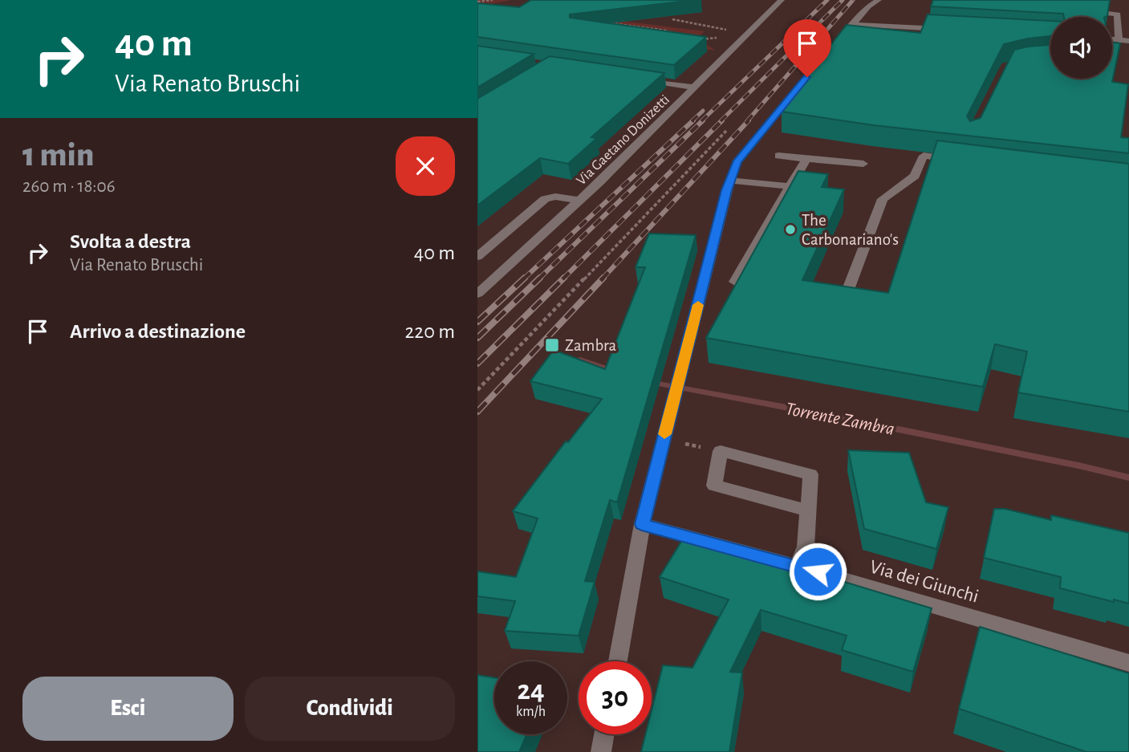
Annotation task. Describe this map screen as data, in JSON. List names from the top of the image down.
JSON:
{
  "streets": {
    "street": ["Via Gaetano Donizetti", "Via dei Giunchi"]
  },
  "water": ["Torrente Zambra"],
  "places": {
    "other": ["The Carbonariano's"],
    "transit": ["Zambra"]
  },
  "page": {
    "turn": ["40 m", "Via Renato Bruschi"],
    "heading": ["1 min", "260 m · 18:06"],
    "list": [
      {
        "name": "Svolta a destra",
        "note": "Via Renato Bruschi",
        "value": "40 m"
      },
      {
        "name": "Arrivo a destinazione",
        "value": "220 m"
      }
    ],
    "speed": "24 km/h",
    "limit": "30",
    "buttons": ["Esci", "Condividi"]
  }
}
